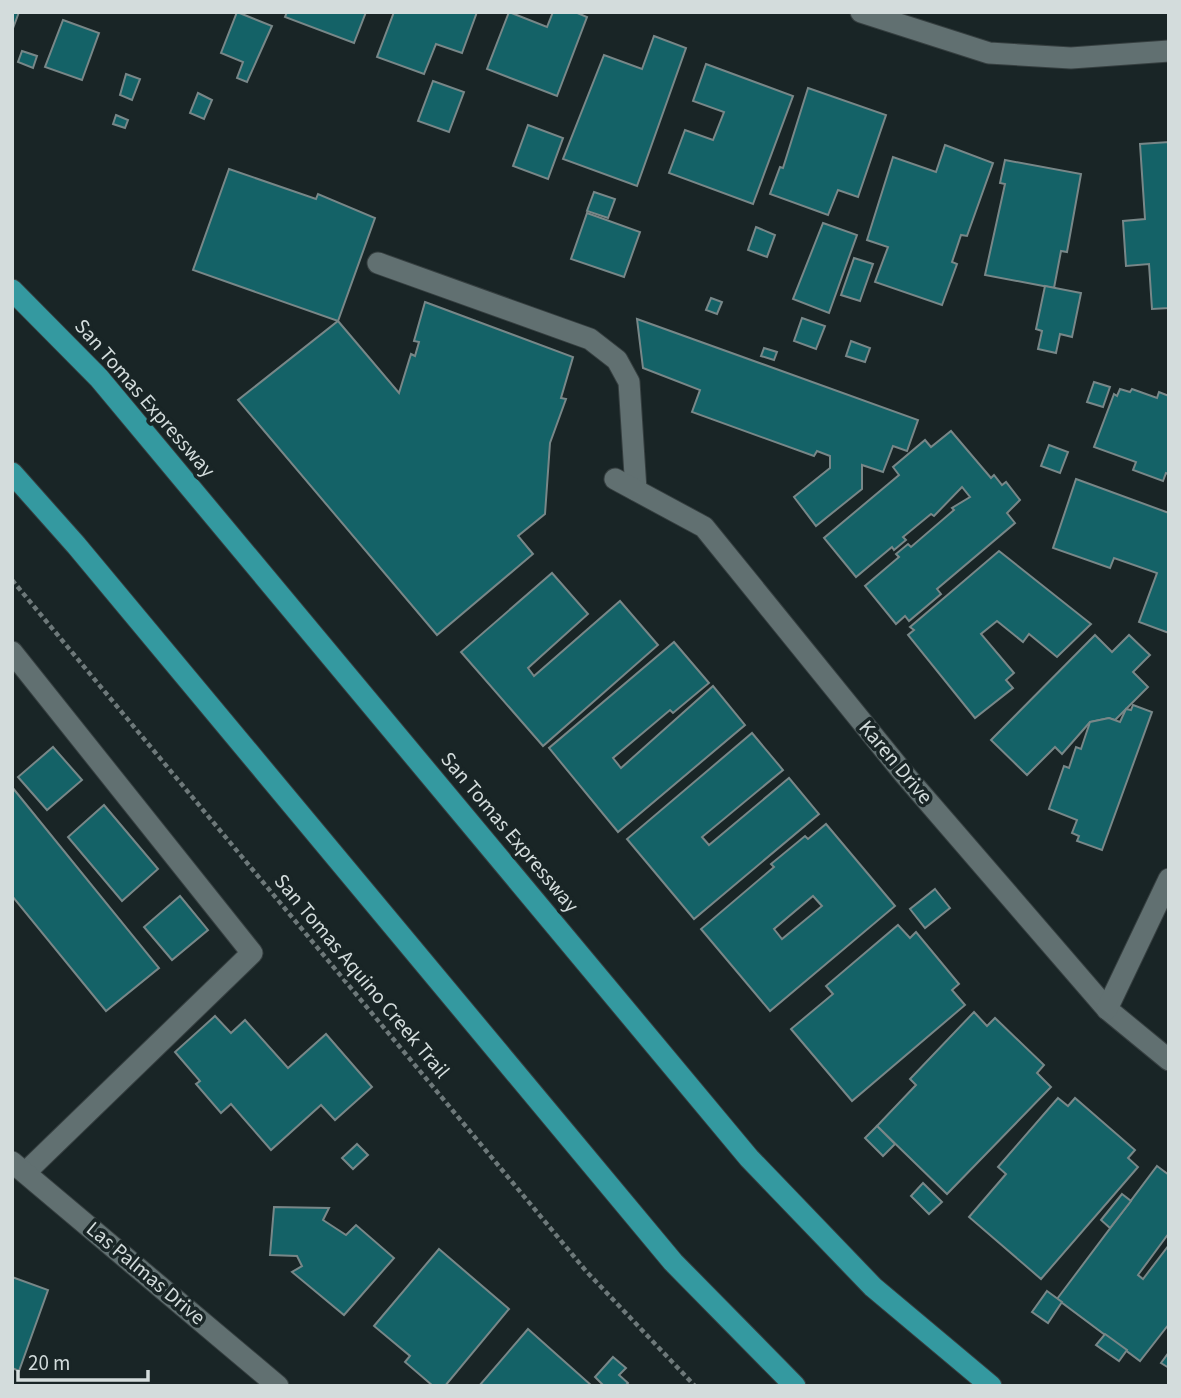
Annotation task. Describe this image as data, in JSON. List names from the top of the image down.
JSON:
{
  "streets": {
    "highway": ["San Tomas Expressway"],
    "street": ["Karen Drive", "Las Palmas Drive"],
    "path": ["San Tomas Aquino Creek Trail"]
  },
  "scale_bar": "20 m"
}
